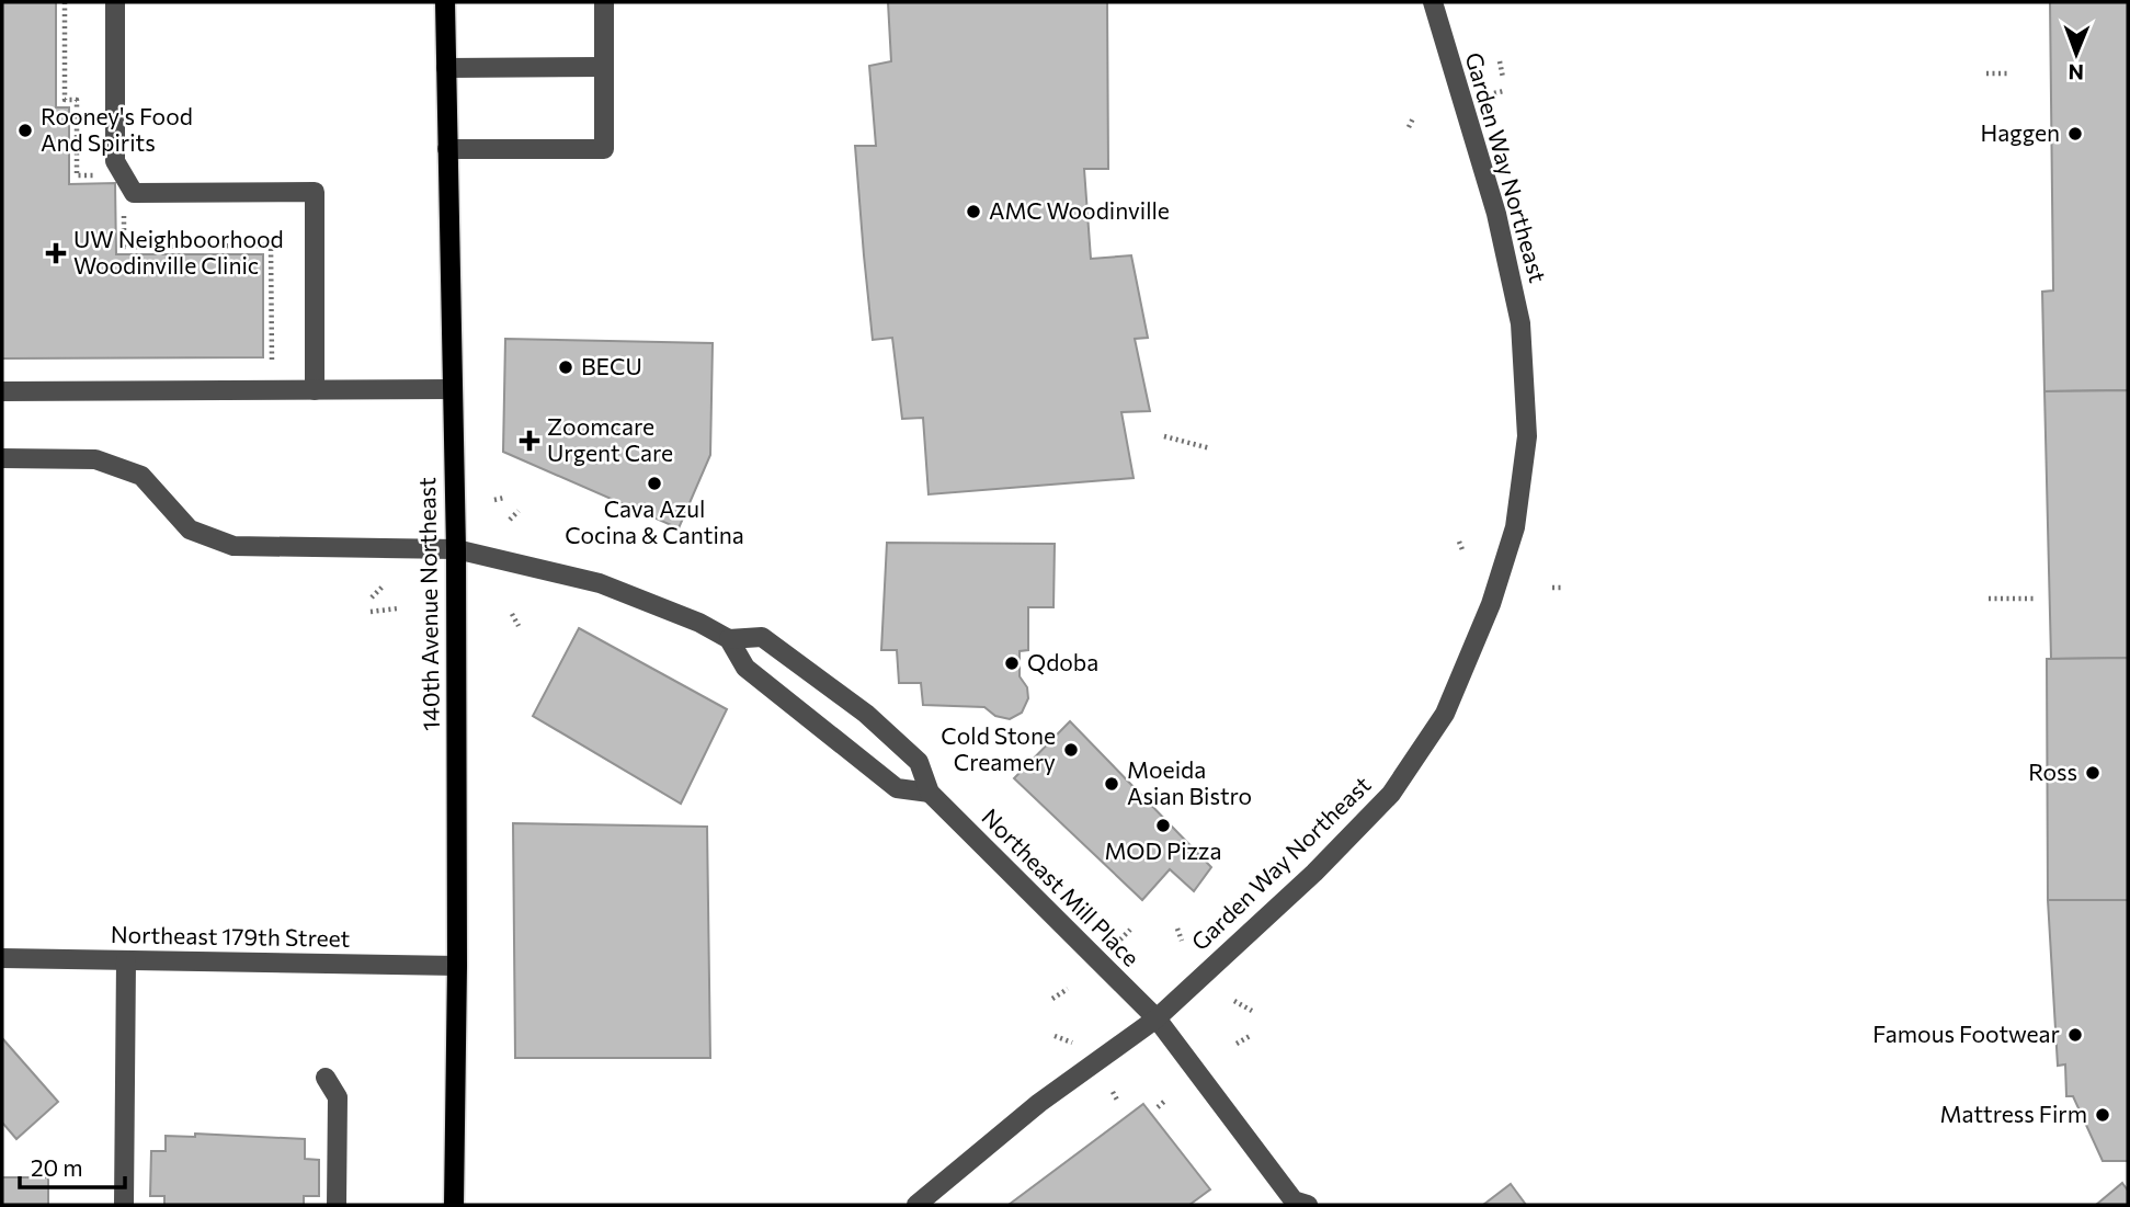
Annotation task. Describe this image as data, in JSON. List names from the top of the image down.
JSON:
{
  "streets": {
    "main road": ["140th Avenue Northeast"],
    "street": ["Garden Way Northeast", "Northeast Mill Place", "Northeast 179th Street"]
  },
  "crossings": [
    ["Garden Way Northeast", "Northeast Mill Place"],
    ["140th Avenue Northeast", "Northeast Mill Place"],
    ["140th Avenue Northeast", "Northeast 179th Street"]
  ],
  "places": {
    "other": [
      "Rooney's Food And Spirits",
      "Haggen",
      "AMC Woodinville",
      "BECU",
      "Cava Azul Cocina & Cantina",
      "Qdoba",
      "Cold Stone Creamery",
      "Ross",
      "Moeida Asian Bistro",
      "MOD Pizza",
      "Famous Footwear",
      "Mattress Firm"
    ],
    "health": ["UW Neighboorhood Woodinville Clinic", "Zoomcare Urgent Care"]
  },
  "scale_bar": "20 m",
  "north": "bottom"
}
